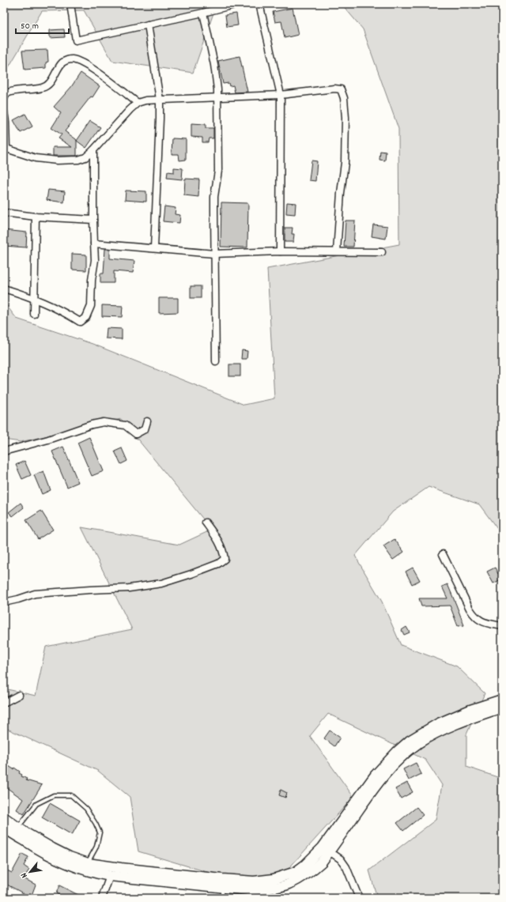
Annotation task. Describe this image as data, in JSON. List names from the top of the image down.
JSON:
{
  "scale_bar": "50 m",
  "north": "bottom left"
}
